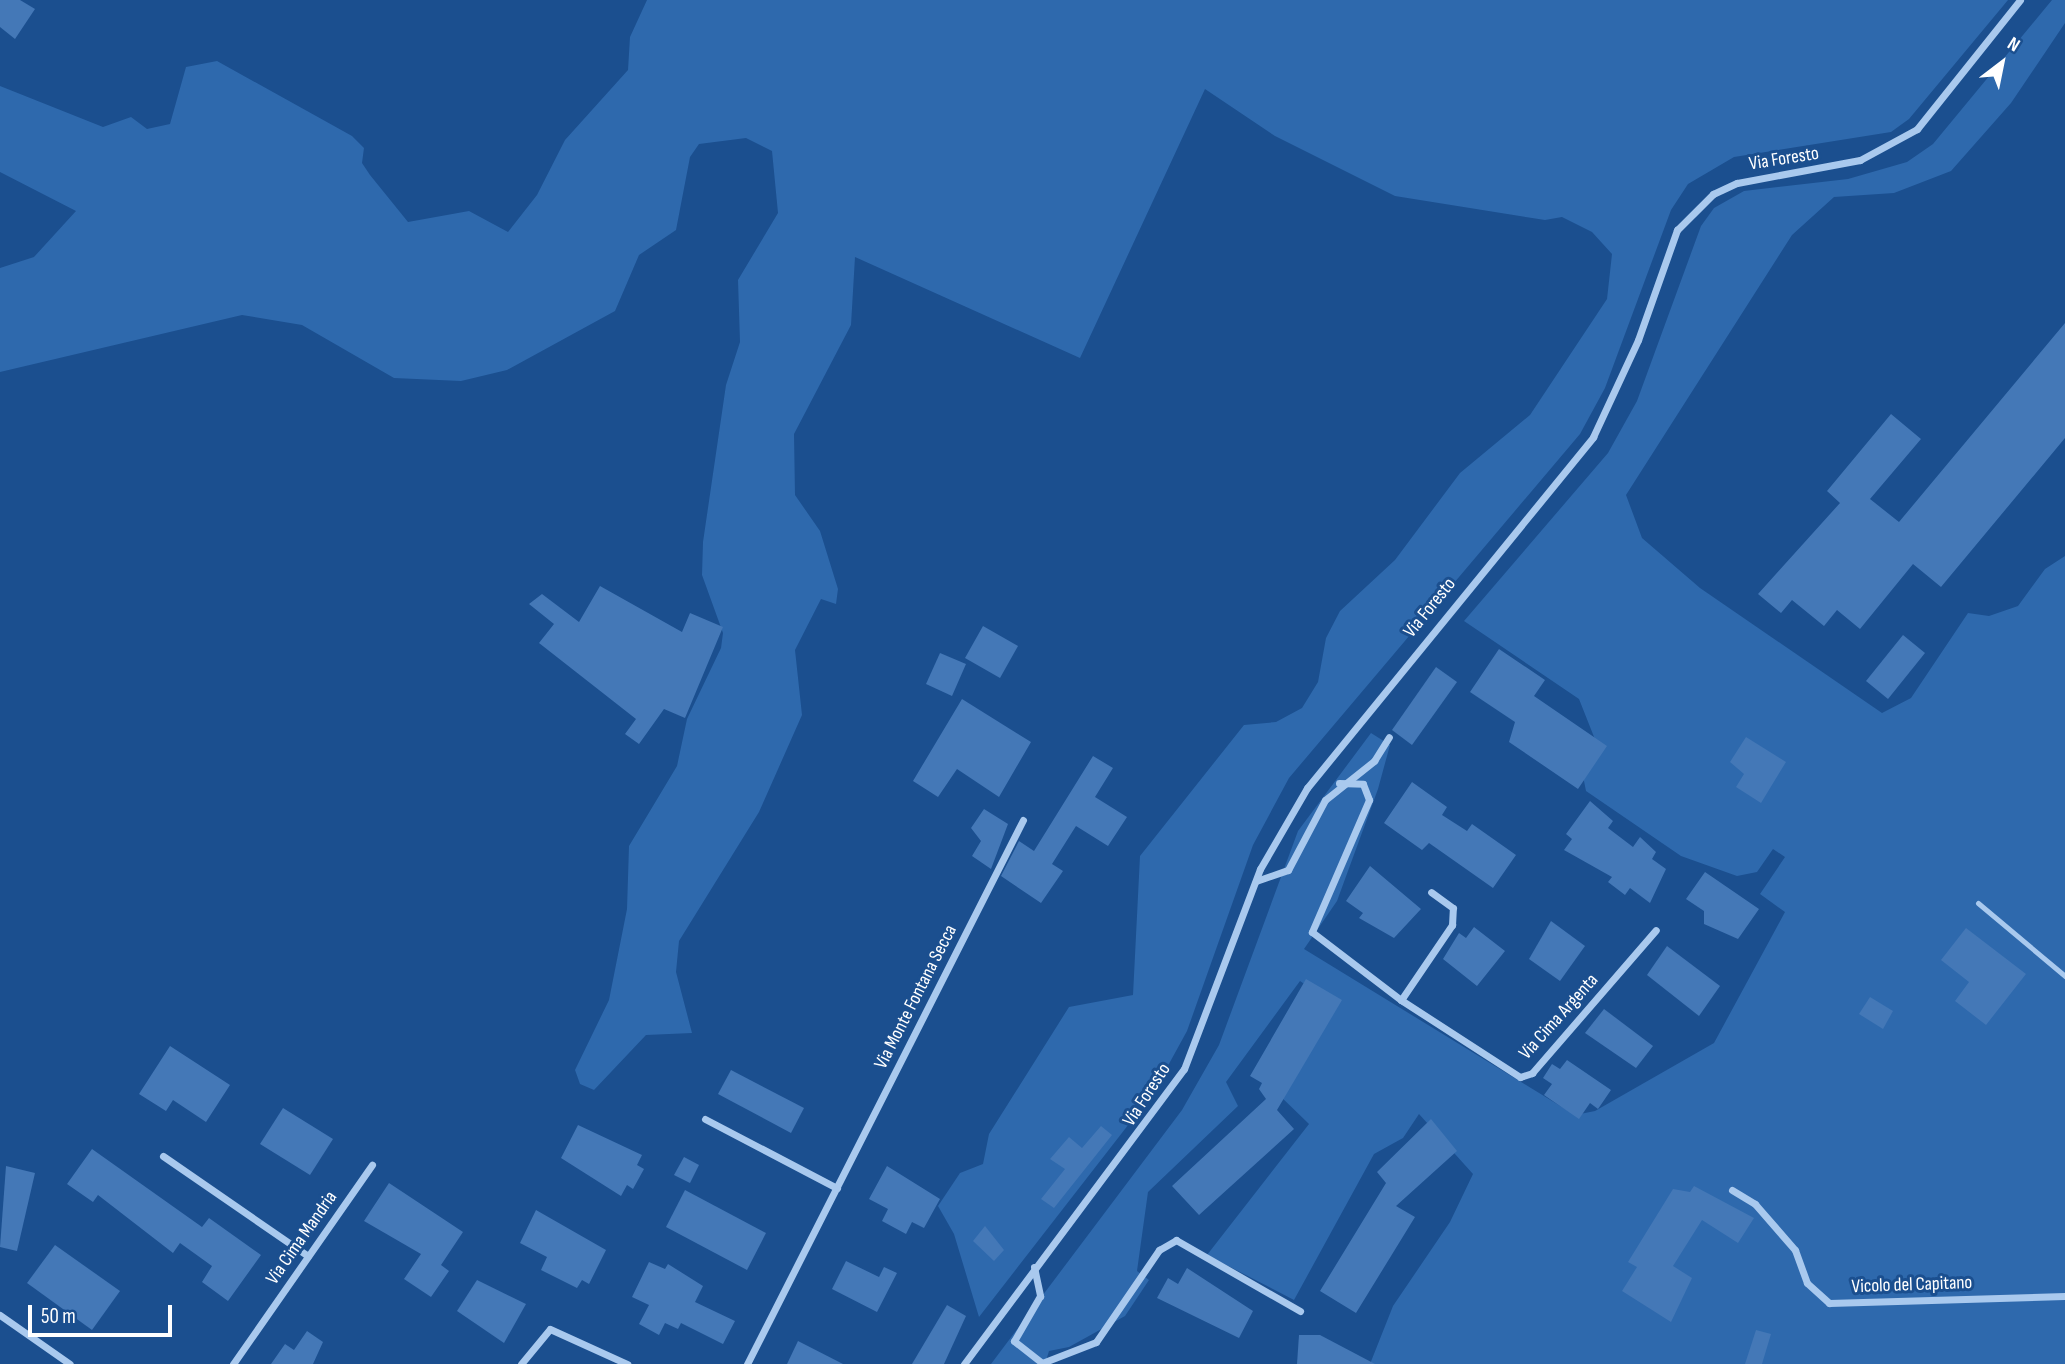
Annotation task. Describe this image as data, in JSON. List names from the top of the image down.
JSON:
{
  "streets": {
    "street": [
      "Via Foresto",
      "Via Monte Fontana Secca",
      "Via Cima Argenta",
      "Via Cima Mandria",
      "Vicolo del Capitano"
    ]
  },
  "scale_bar": "50 m",
  "north": "top right"
}
